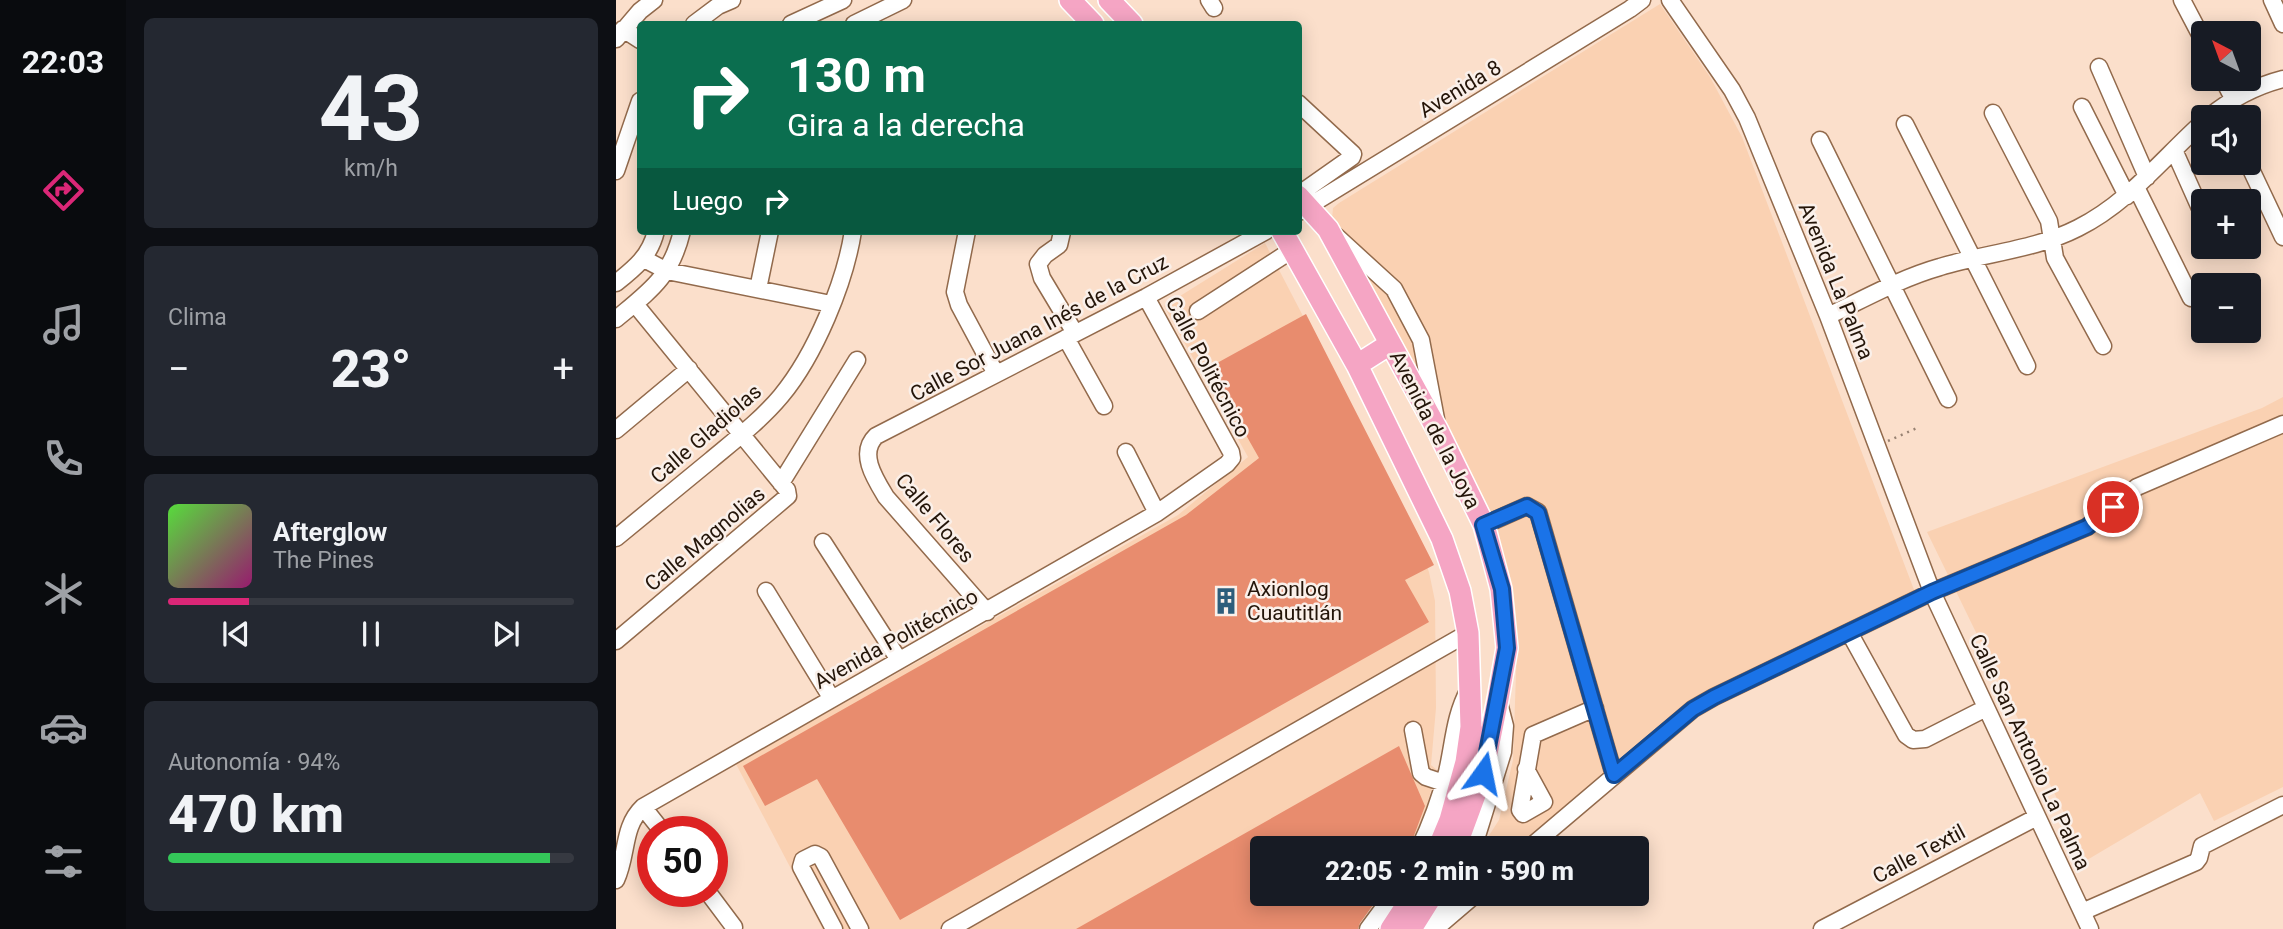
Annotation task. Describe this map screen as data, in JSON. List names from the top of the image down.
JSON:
{
  "streets": {
    "main road": ["Avenida de la Joya"],
    "street": [
      "Avenida 8",
      "Avenida La Palma",
      "Calle Sor Juana Inés de la Cruz",
      "Calle Politécnico",
      "Calle Gladiolas",
      "Calle Flores",
      "Calle Magnolias",
      "Avenida Politécnico",
      "Calle San Antonio La Palma",
      "Calle Textil"
    ]
  },
  "crossings": [
    ["Avenida La Palma", "Calle San Antonio La Palma"],
    ["Calle Sor Juana Inés de la Cruz", "Calle Politécnico"],
    ["Calle Sor Juana Inés de la Cruz", "Calle Flores"],
    ["Calle Politécnico", "Avenida Politécnico"],
    ["Calle Flores", "Avenida Politécnico"],
    ["Calle San Antonio La Palma", "Calle Textil"]
  ],
  "places": {
    "building": ["Axionlog Cuautitlán"]
  },
  "north": "top left",
  "page": {
    "tabs": "22:03",
    "tile": [
      ["43", "km/h"],
      "Clima",
      ["Autonomía · 94%", "470 km"]
    ],
    "map_buttons": ["+", "−"],
    "turn": ["130 m", "Gira a la derecha"],
    "then": "Luego",
    "heat": ["−", "23°", "+"],
    "song": ["Afterglow", "The Pines"],
    "limit": "50",
    "trip": "22:05 · 2 min · 590 m"
  }
}
